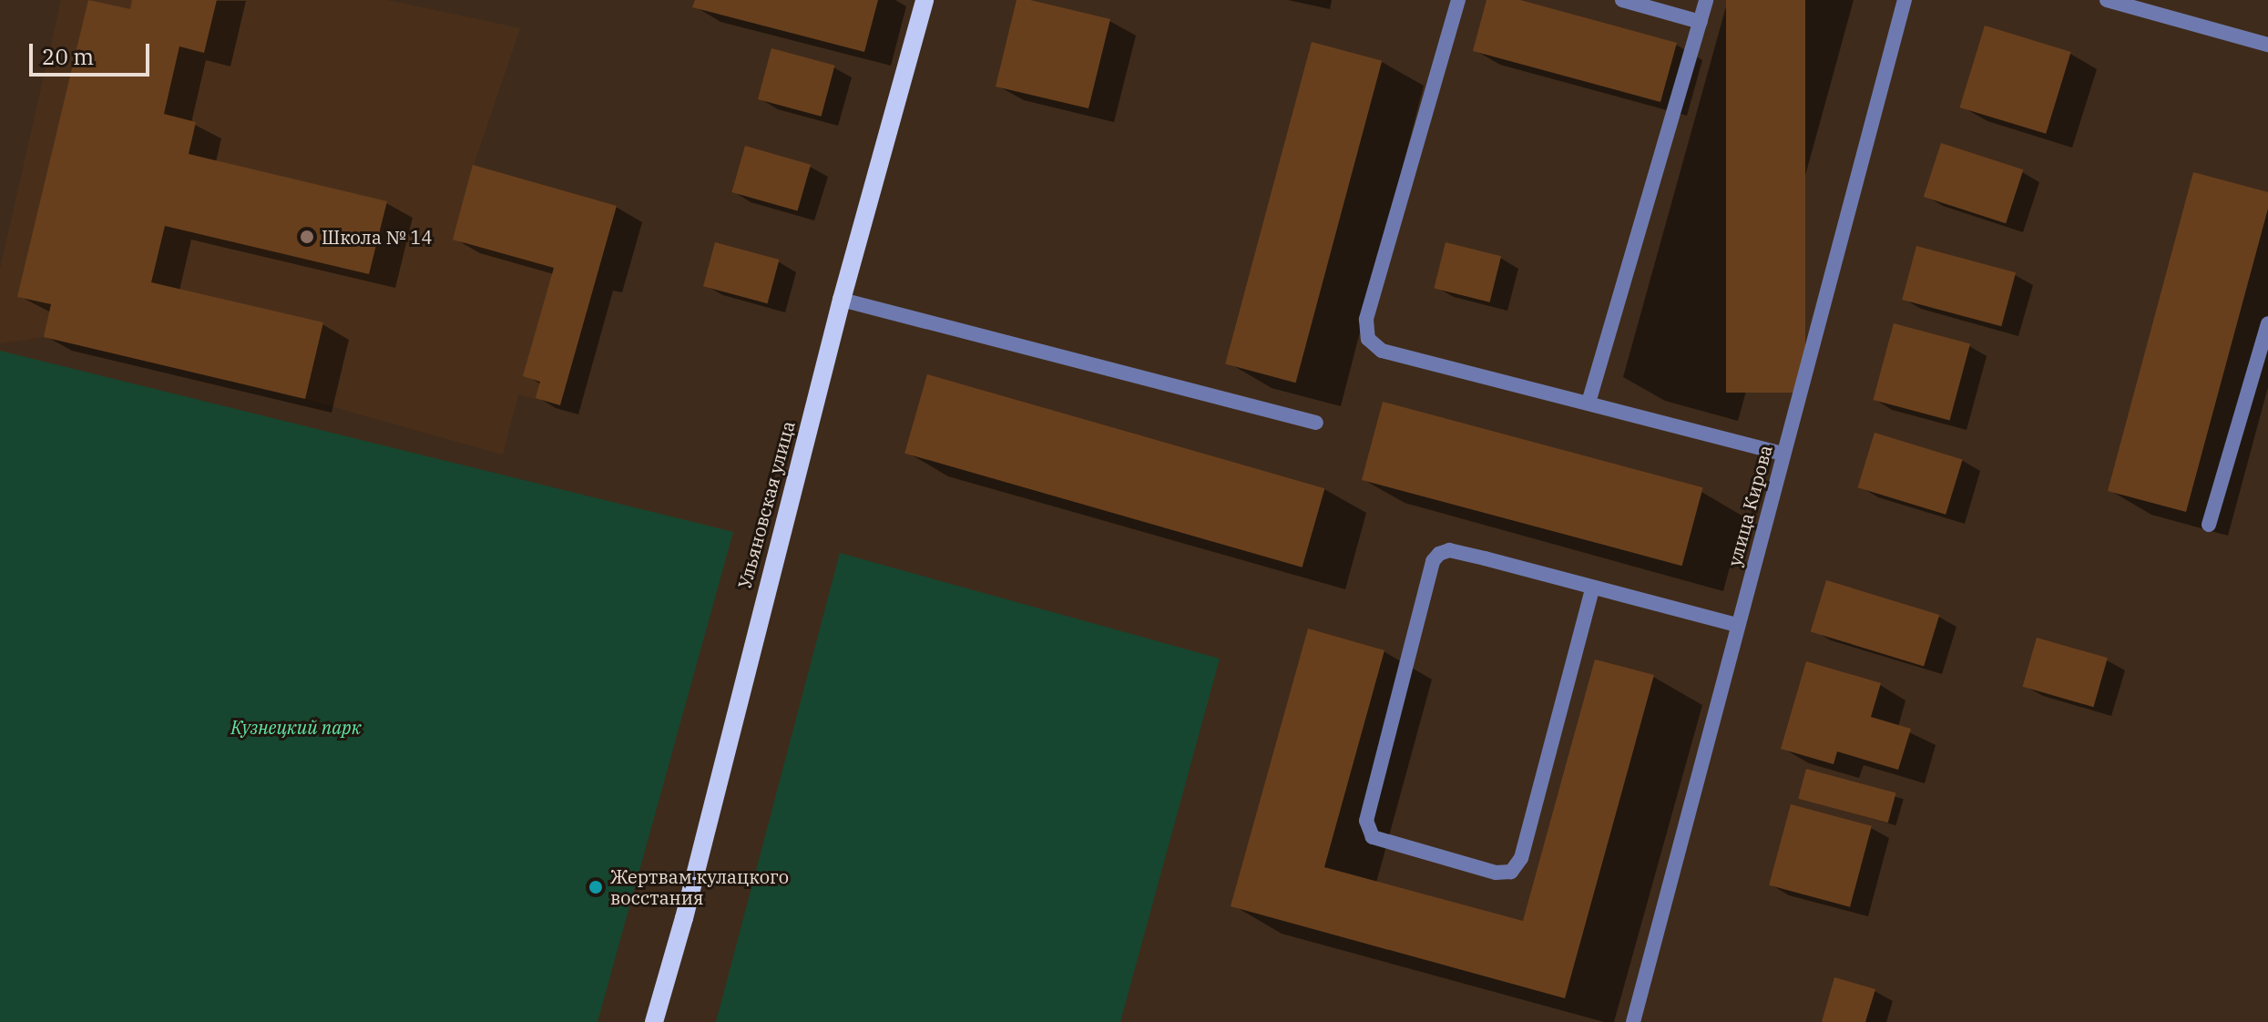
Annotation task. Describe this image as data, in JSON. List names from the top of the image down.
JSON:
{
  "streets": {
    "main road": ["Ульяновская улица"],
    "street": ["улица Кирова"]
  },
  "parks": ["Кузнецкий парк"],
  "places": ["Школа № 14", "Жертвам кулацкого восстания"],
  "scale_bar": "20 m"
}
